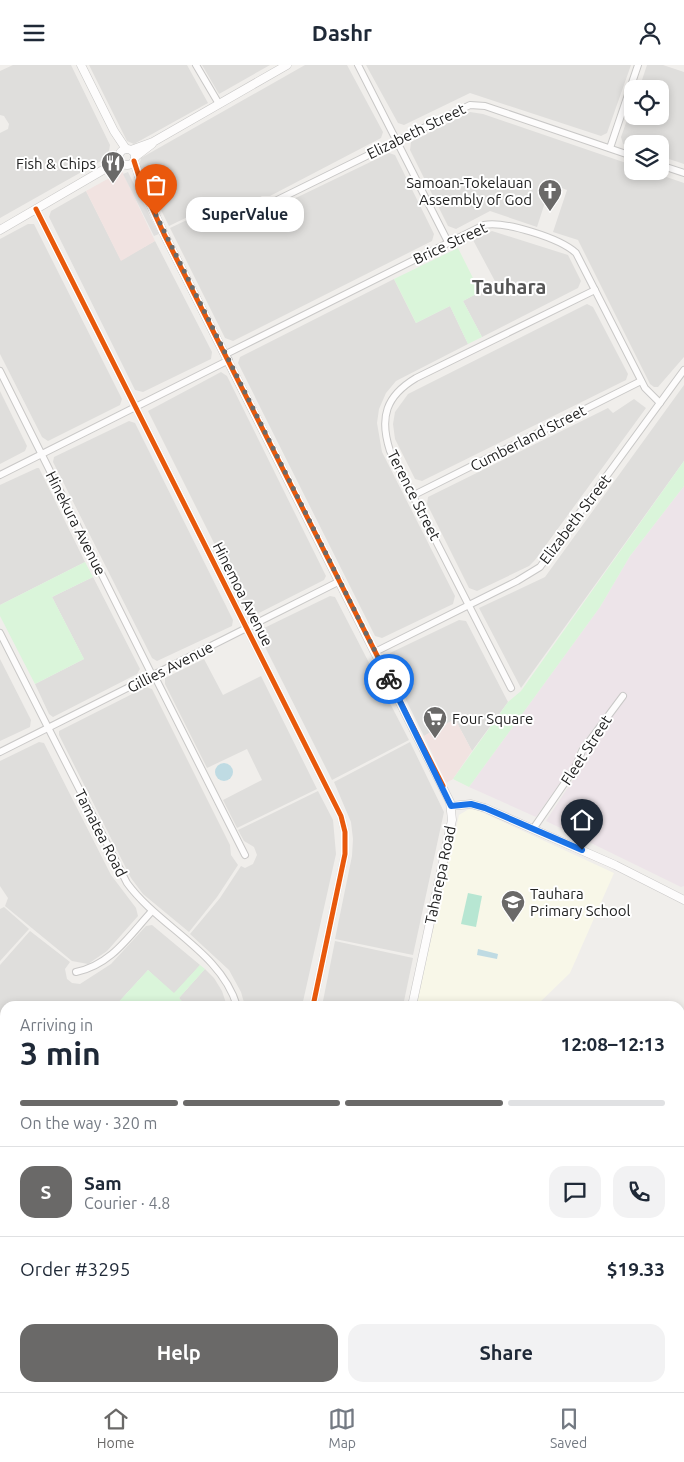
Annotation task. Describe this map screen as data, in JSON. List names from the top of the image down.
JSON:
{
  "streets": {
    "street": [
      "Elizabeth Street",
      "Brice Street",
      "Cumberland Street",
      "Terence Street",
      "Hinekura Avenue",
      "Hinemoa Avenue",
      "Gillies Avenue",
      "Fleet Street",
      "Tamatea Road",
      "Taharepa Road"
    ]
  },
  "crossings": [
    ["Elizabeth Street", "Brice Street"],
    ["Elizabeth Street", "Terence Street"],
    ["Elizabeth Street", "Taharepa Road"],
    ["Brice Street", "Cumberland Street"],
    ["Brice Street", "Terence Street"],
    ["Brice Street", "Hinekura Avenue"],
    ["Brice Street", "Hinemoa Avenue"],
    ["Brice Street", "Taharepa Road"],
    ["Cumberland Street", "Terence Street"],
    ["Hinekura Avenue", "Gillies Avenue"],
    ["Hinemoa Avenue", "Gillies Avenue"],
    ["Gillies Avenue", "Tamatea Road"],
    ["Gillies Avenue", "Taharepa Road"]
  ],
  "districts": ["Tauhara"],
  "places": {
    "restaurant": ["Fish & Chips"],
    "church": ["Samoan-Tokelauan Assembly of God"],
    "other": ["SuperValue"],
    "supermarket": ["Four Square"],
    "school or university": ["Tauhara Primary School"]
  },
  "page": {
    "header": "Dashr",
    "bubble": "SuperValue",
    "heading": ["3 min", "Arriving in", "12:08–12:13"],
    "panel": [
      "Sam",
      "Courier · 4.8",
      "Order #3295",
      "$19.33"
    ],
    "bar": "On the way · 320 m",
    "round": "S",
    "buttons": ["Help", "Share"],
    "tabs": ["Home", "Map", "Saved"]
  }
}
